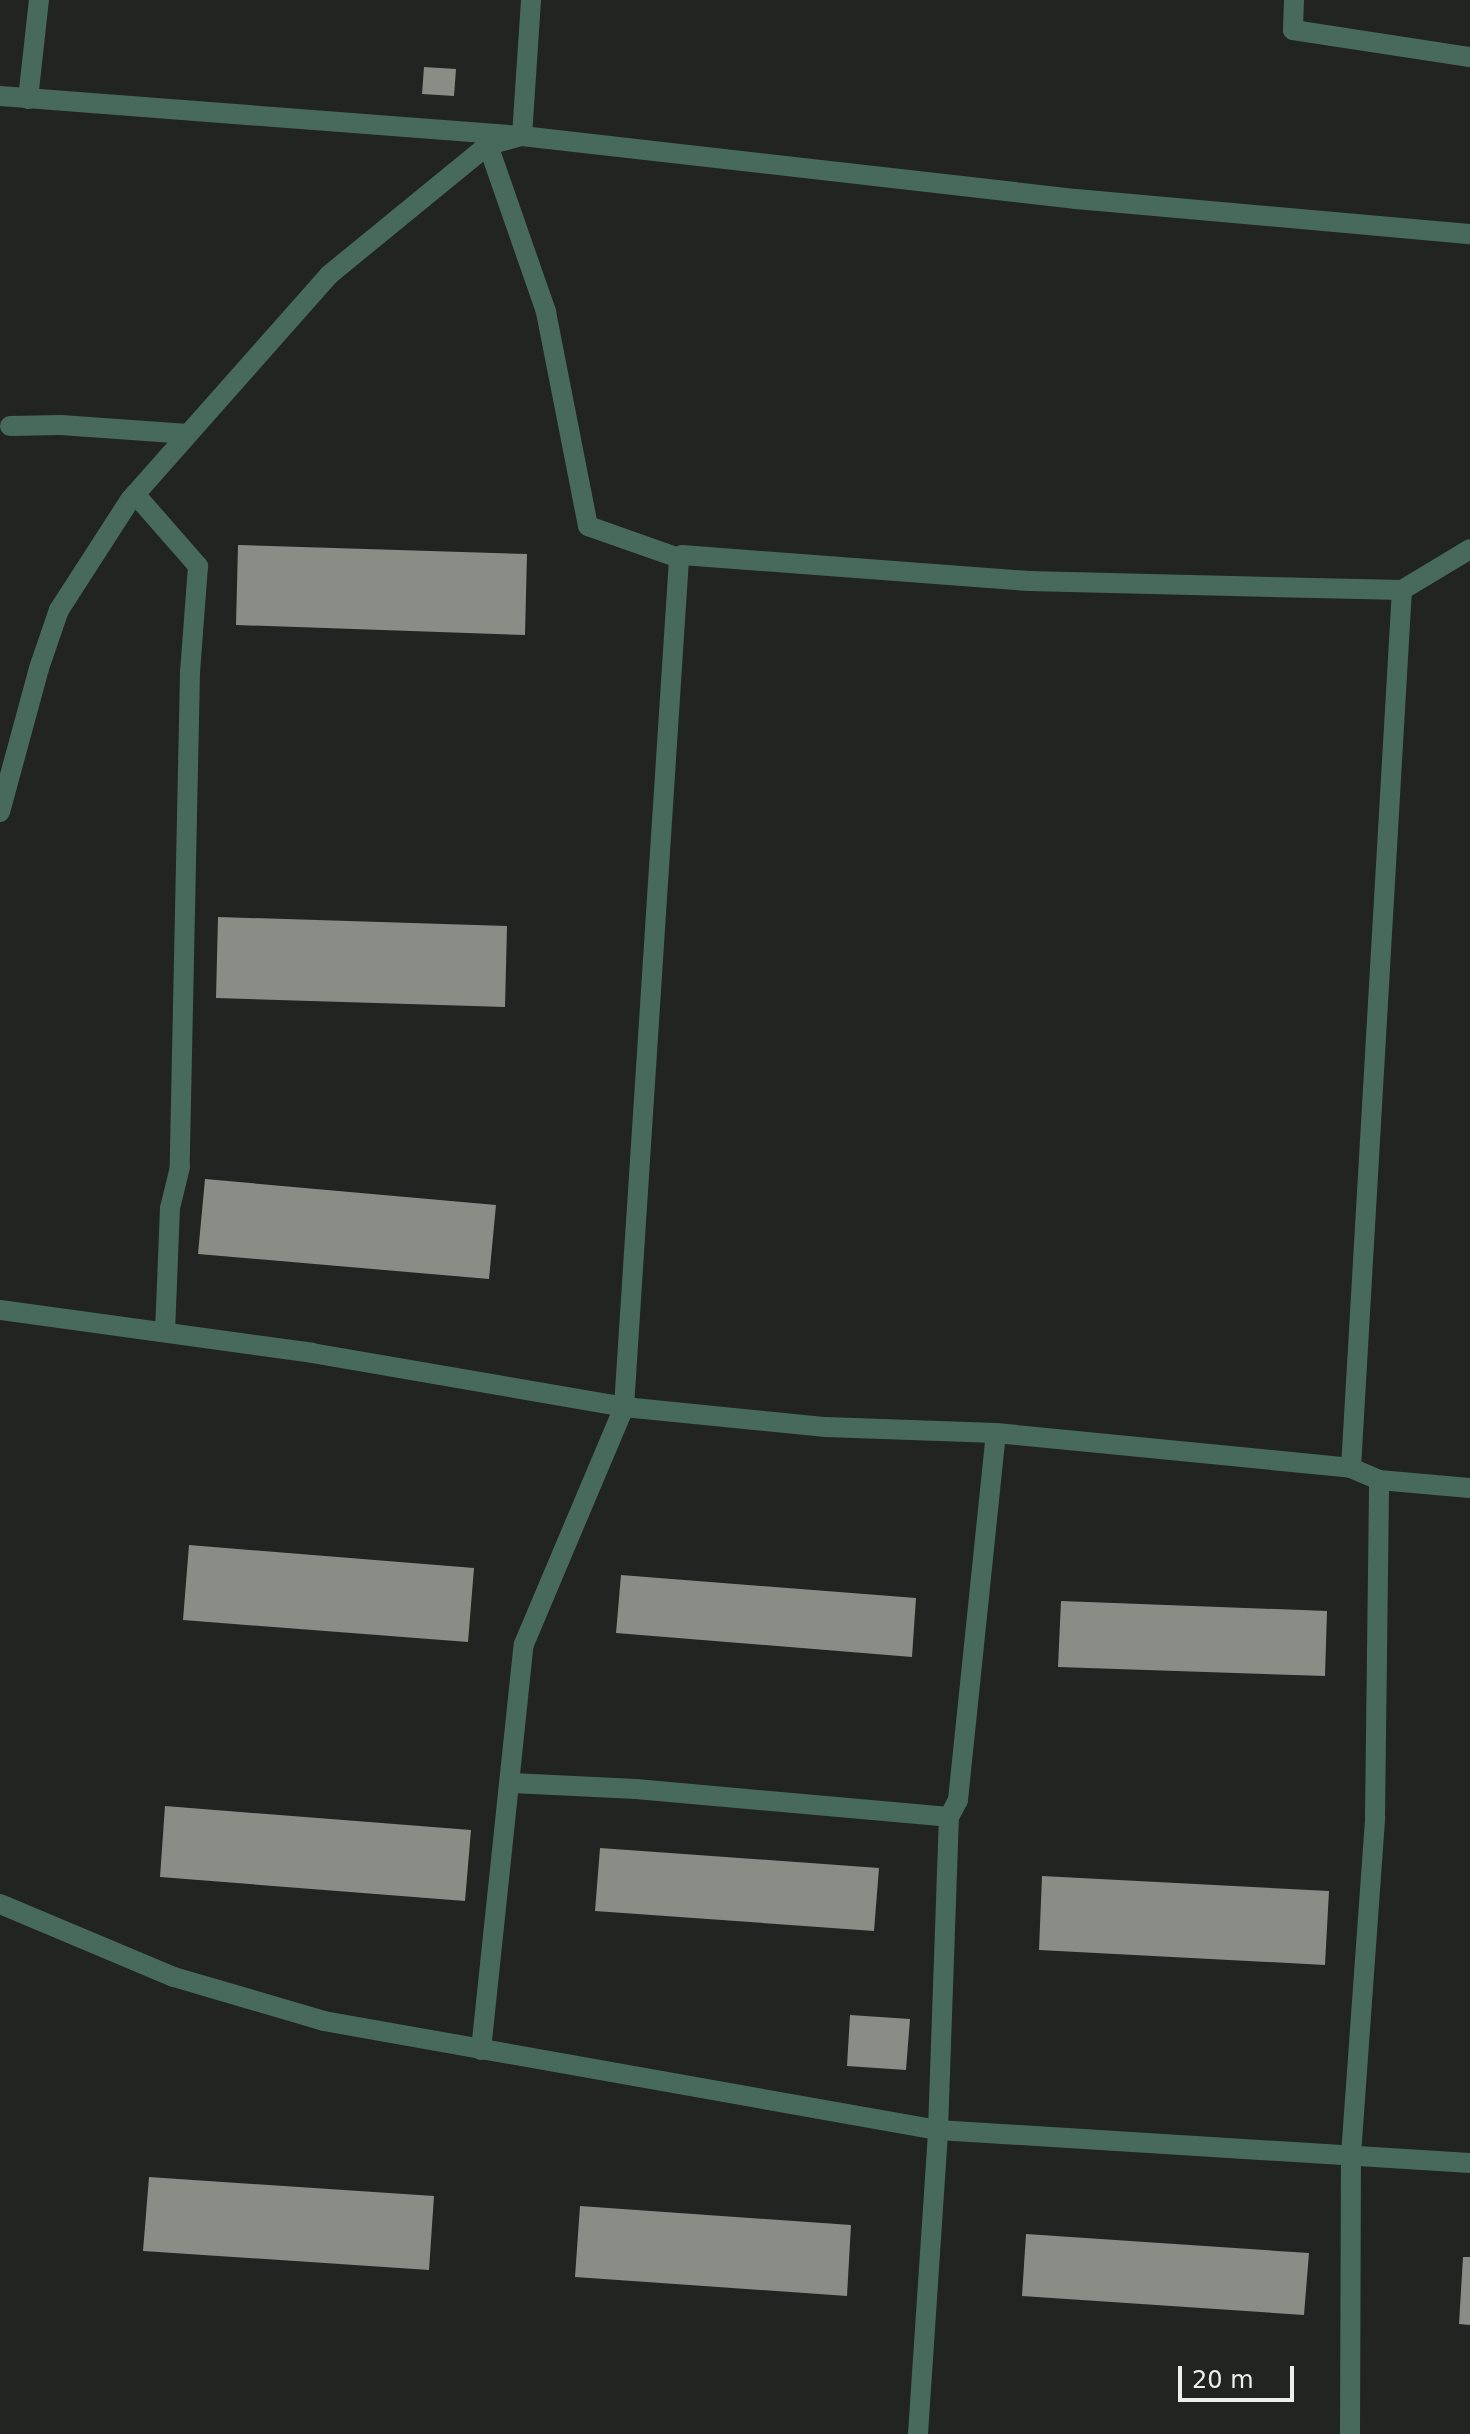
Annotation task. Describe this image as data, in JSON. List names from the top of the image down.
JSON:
{
  "scale_bar": "20 m"
}
